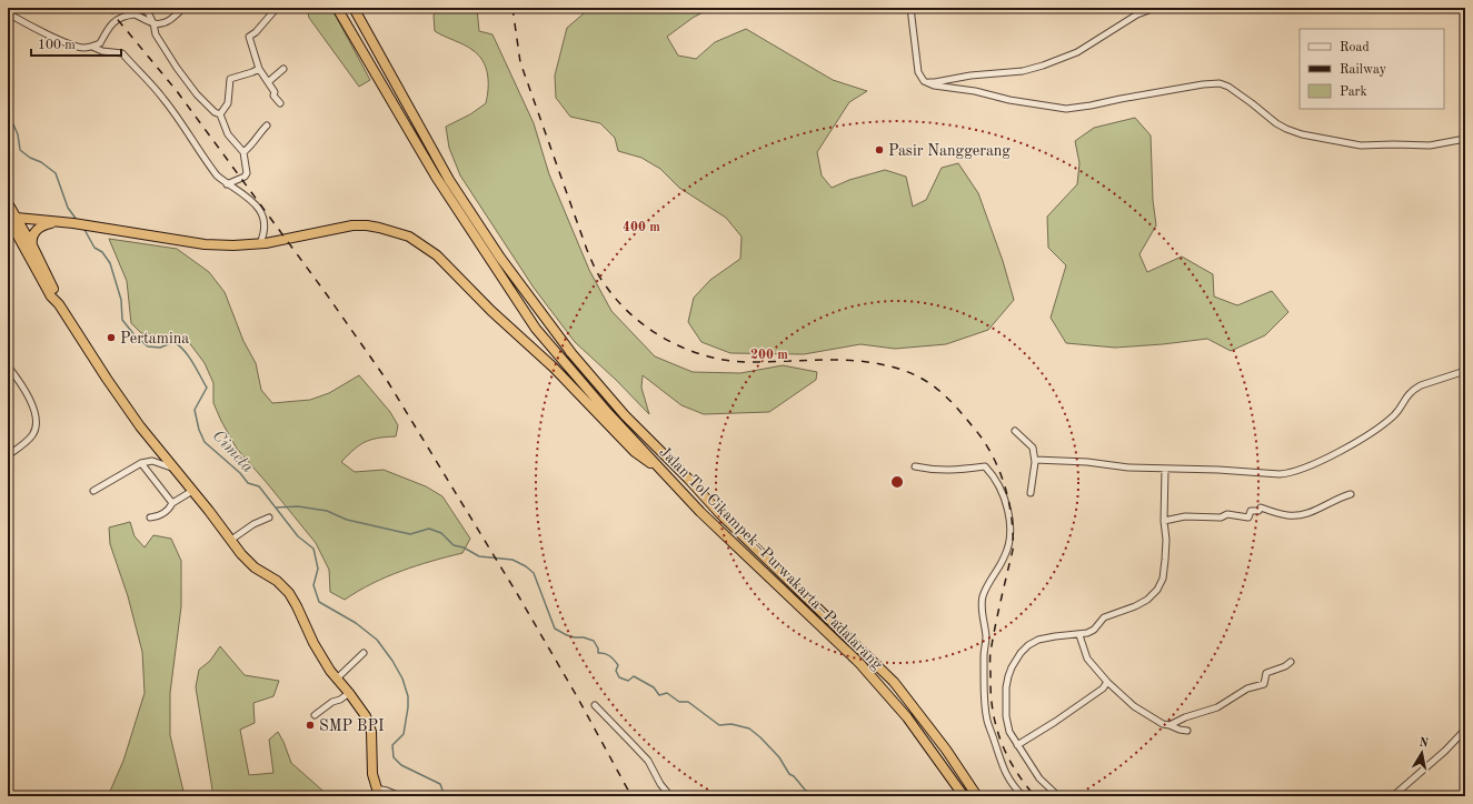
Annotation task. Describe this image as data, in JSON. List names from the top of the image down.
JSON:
{
  "streets": {
    "highway": ["Jalan Tol Cikampek–Purwakarta–Padalarang"]
  },
  "water": ["Cimeta"],
  "places": ["Pasir Nanggerang", "Pertamina", "SMP BPI"],
  "legend": ["Road", "Railway", "Park"],
  "scale_bar": "100 m",
  "north": "top",
  "rings": ["400 m", "200 m"]
}
